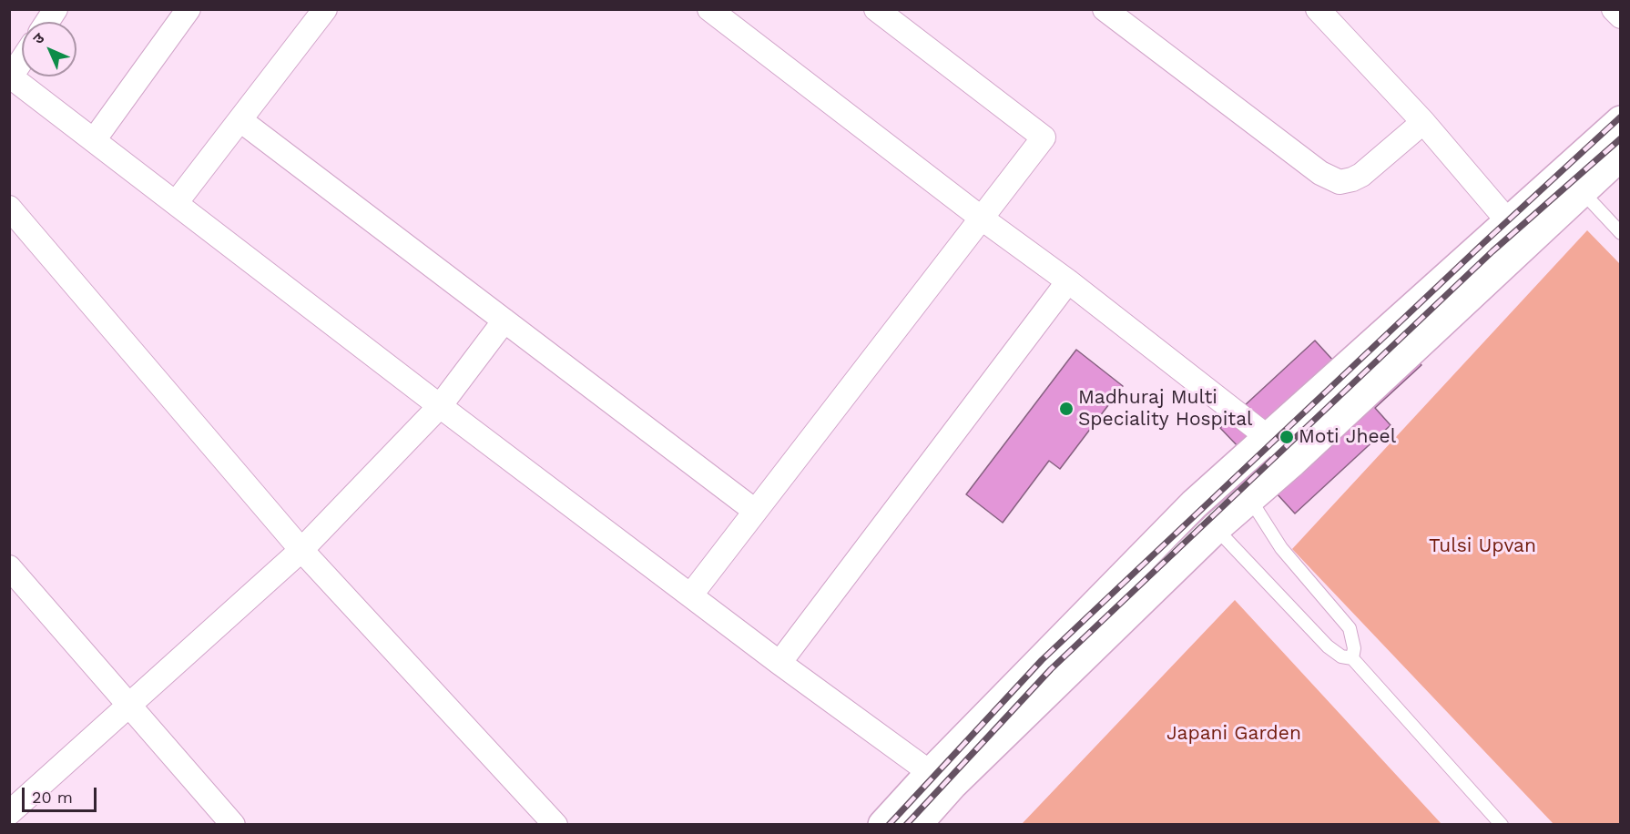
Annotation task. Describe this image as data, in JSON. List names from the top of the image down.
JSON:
{
  "parks": ["Tulsi Upvan", "Japani Garden"],
  "places": ["Madhuraj Multi Speciality Hospital", "Moti Jheel"],
  "scale_bar": "20 m",
  "north": "top left"
}
